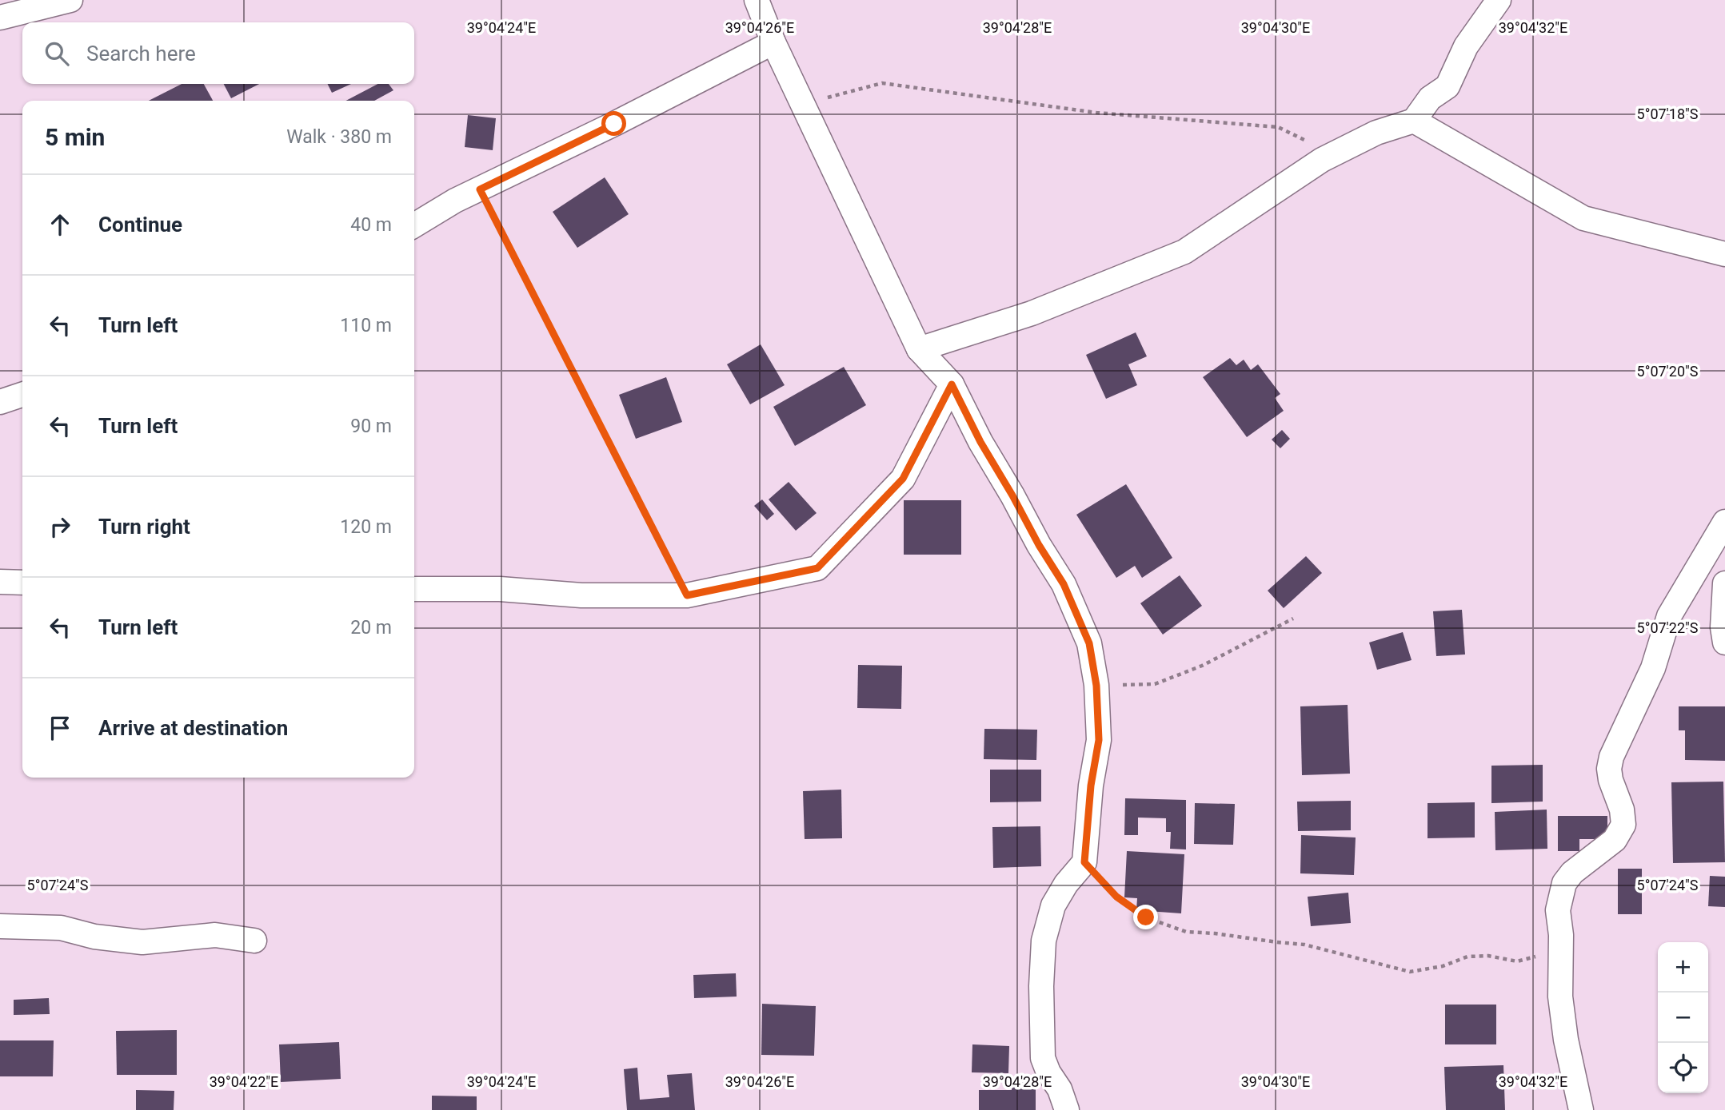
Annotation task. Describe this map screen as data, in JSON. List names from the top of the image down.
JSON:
{
  "page": {
    "search": "Search here",
    "heading": ["5 min", "Walk · 380 m"],
    "list": [
      ["Continue", "40 m"],
      ["Turn left", "110 m"],
      ["Turn left", "90 m"],
      ["Turn right", "120 m"],
      ["Turn left", "20 m"],
      "Arrive at destination"
    ],
    "map_buttons": ["+", "−"]
  },
  "coordinates": [
    "39°04'24\"E",
    "39°04'26\"E",
    "39°04'28\"E",
    "39°04'30\"E",
    "39°04'32\"E",
    "5°07'18\"S",
    "5°07'20\"S",
    "5°07'22\"S",
    "5°07'24\"S",
    "39°04'22\"E"
  ]
}
